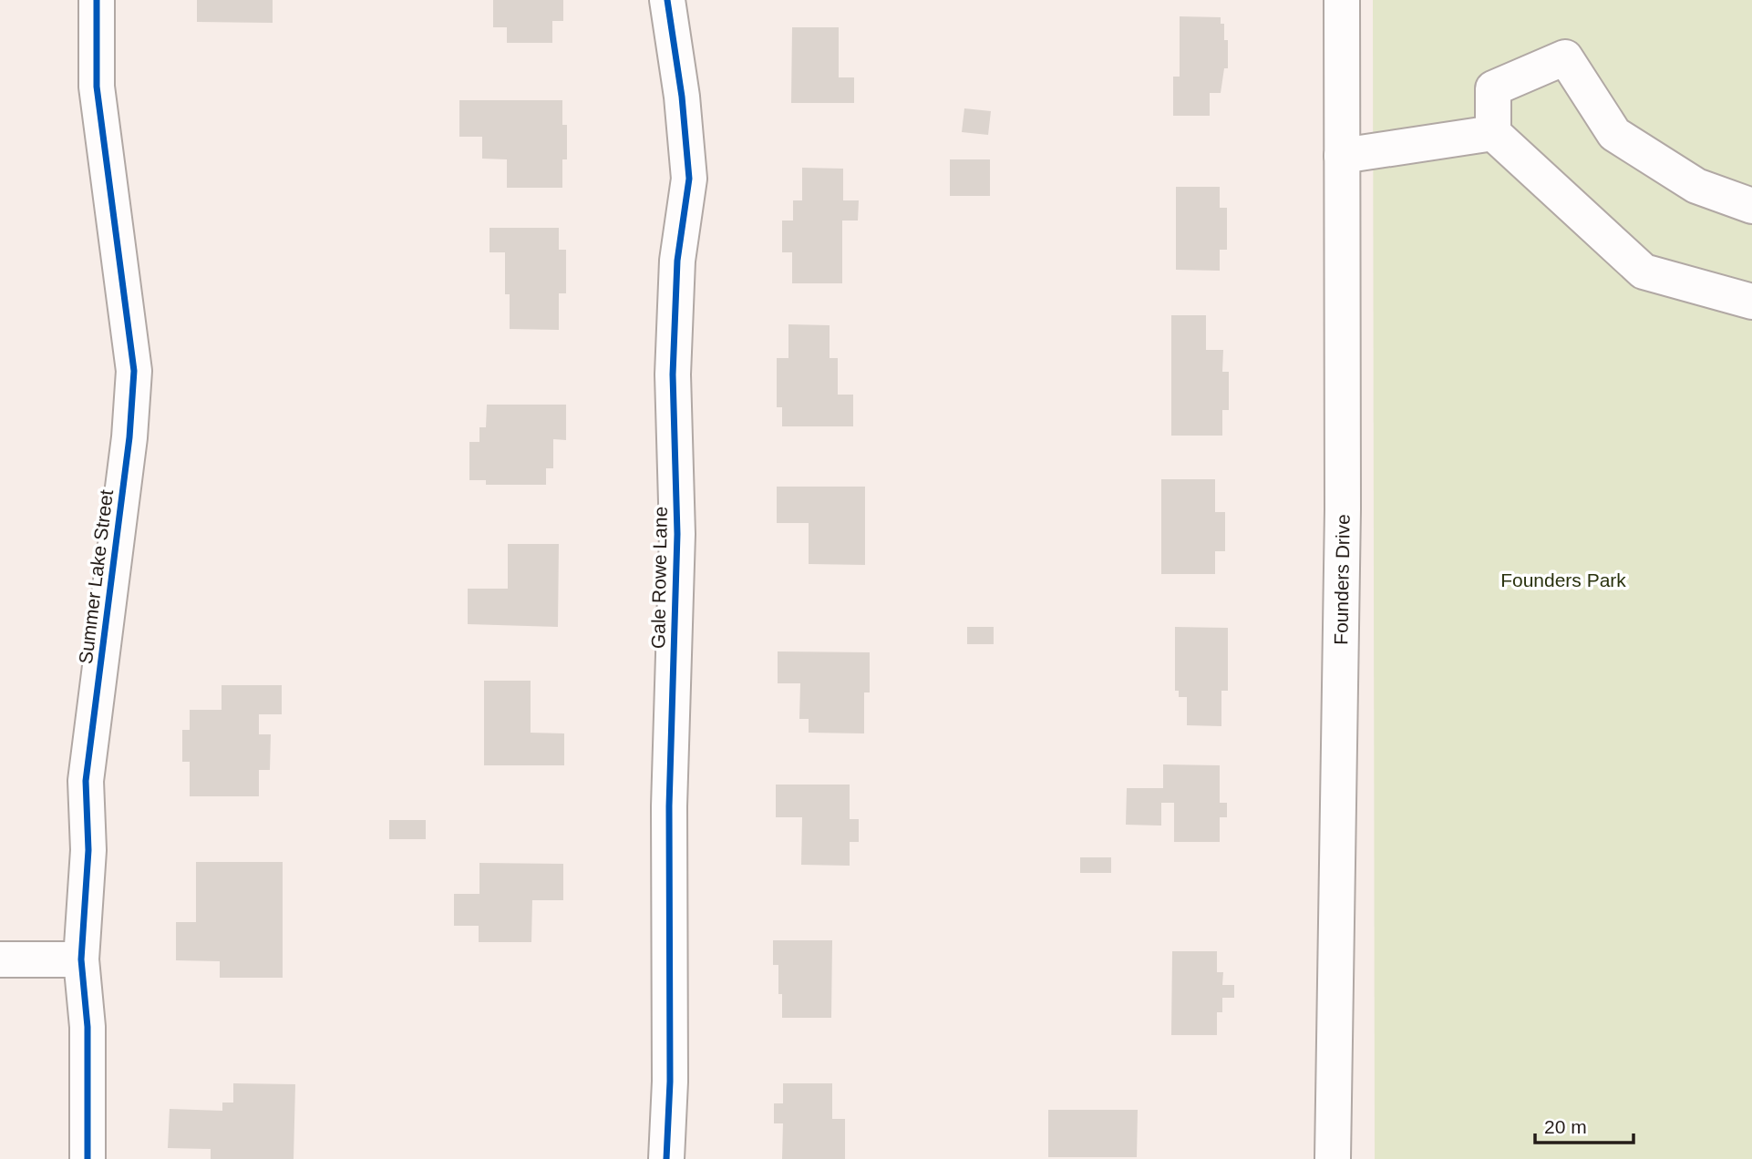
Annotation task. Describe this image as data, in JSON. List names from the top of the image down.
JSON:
{
  "streets": {
    "street": ["Summer Lake Street", "Gale Rowe Lane", "Founders Drive"]
  },
  "parks": ["Founders Park"],
  "scale_bar": "20 m"
}
